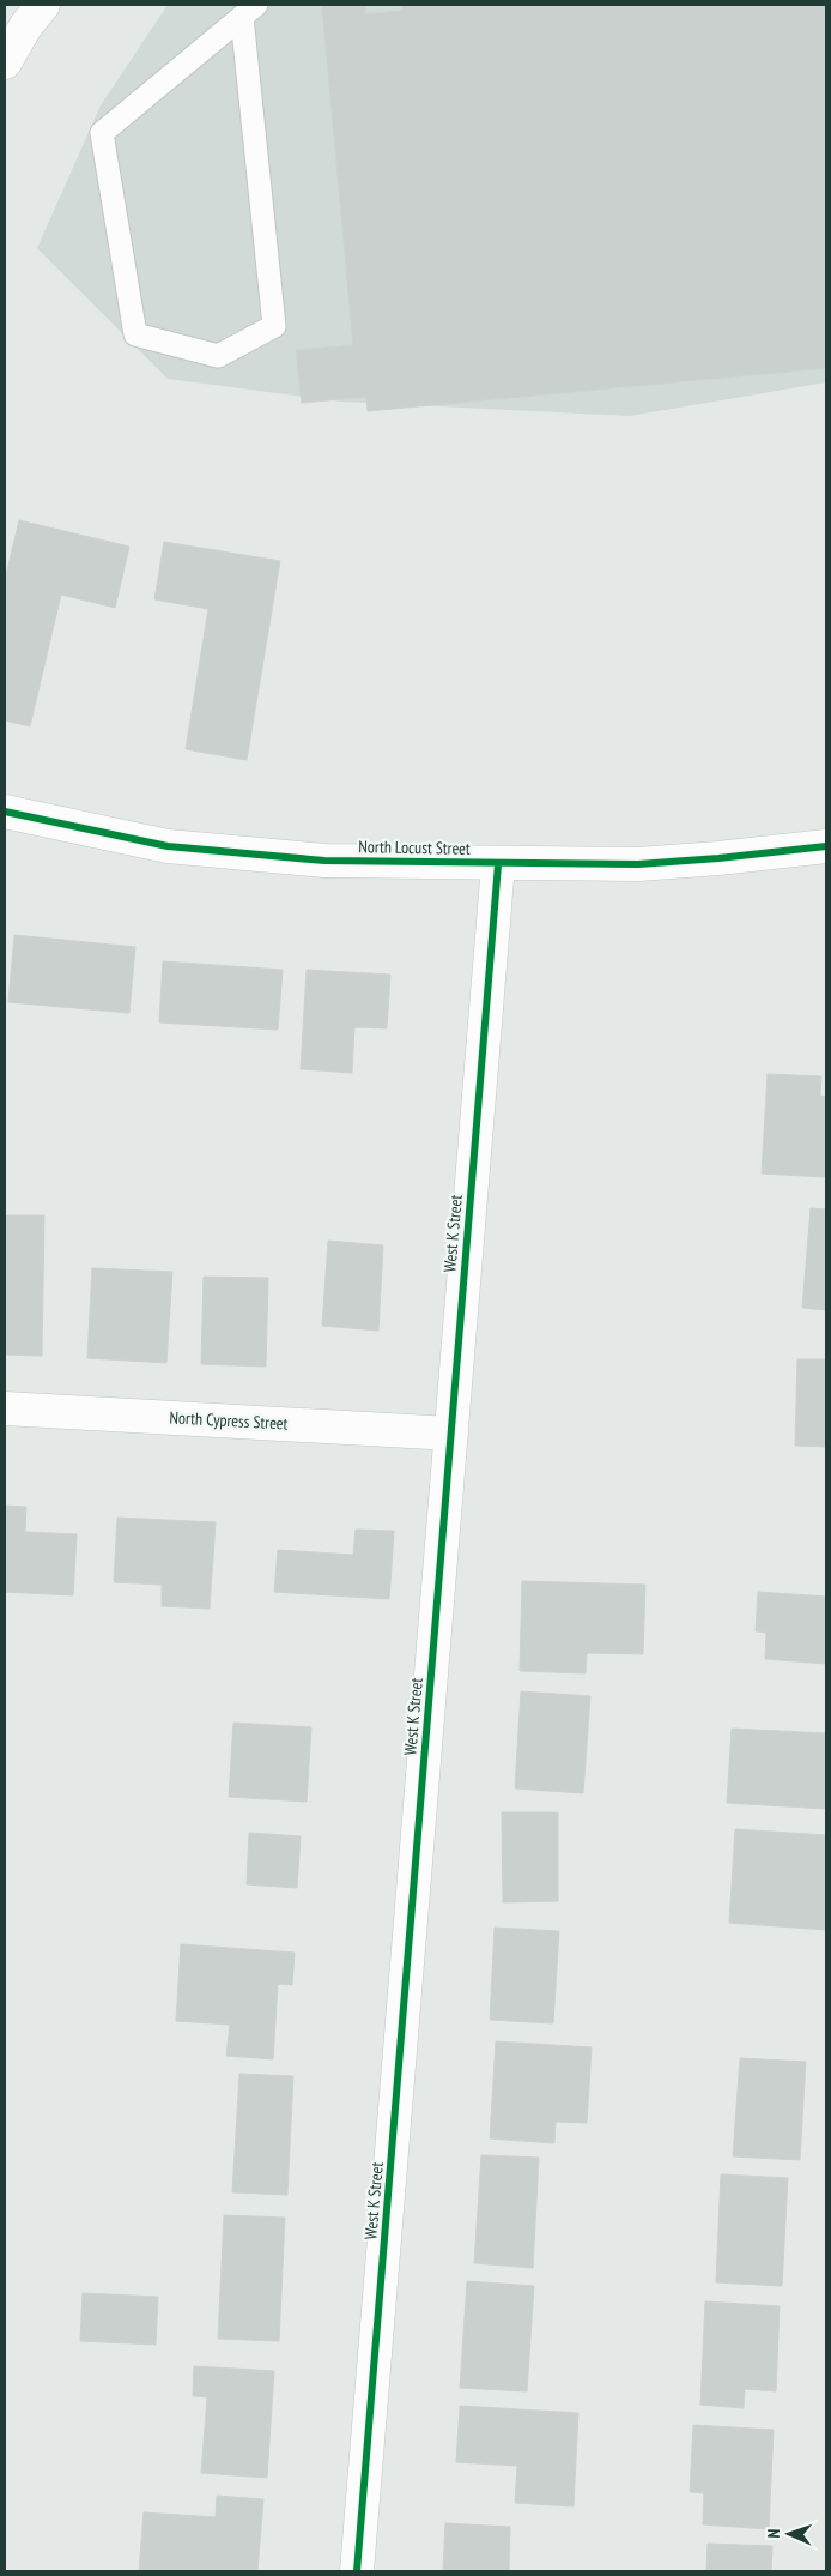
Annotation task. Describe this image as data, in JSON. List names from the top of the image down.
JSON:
{
  "streets": {
    "street": ["North Locust Street", "West K Street", "North Cypress Street"]
  },
  "crossings": [
    ["North Locust Street", "West K Street"],
    ["West K Street", "North Cypress Street"]
  ],
  "north": "left"
}
